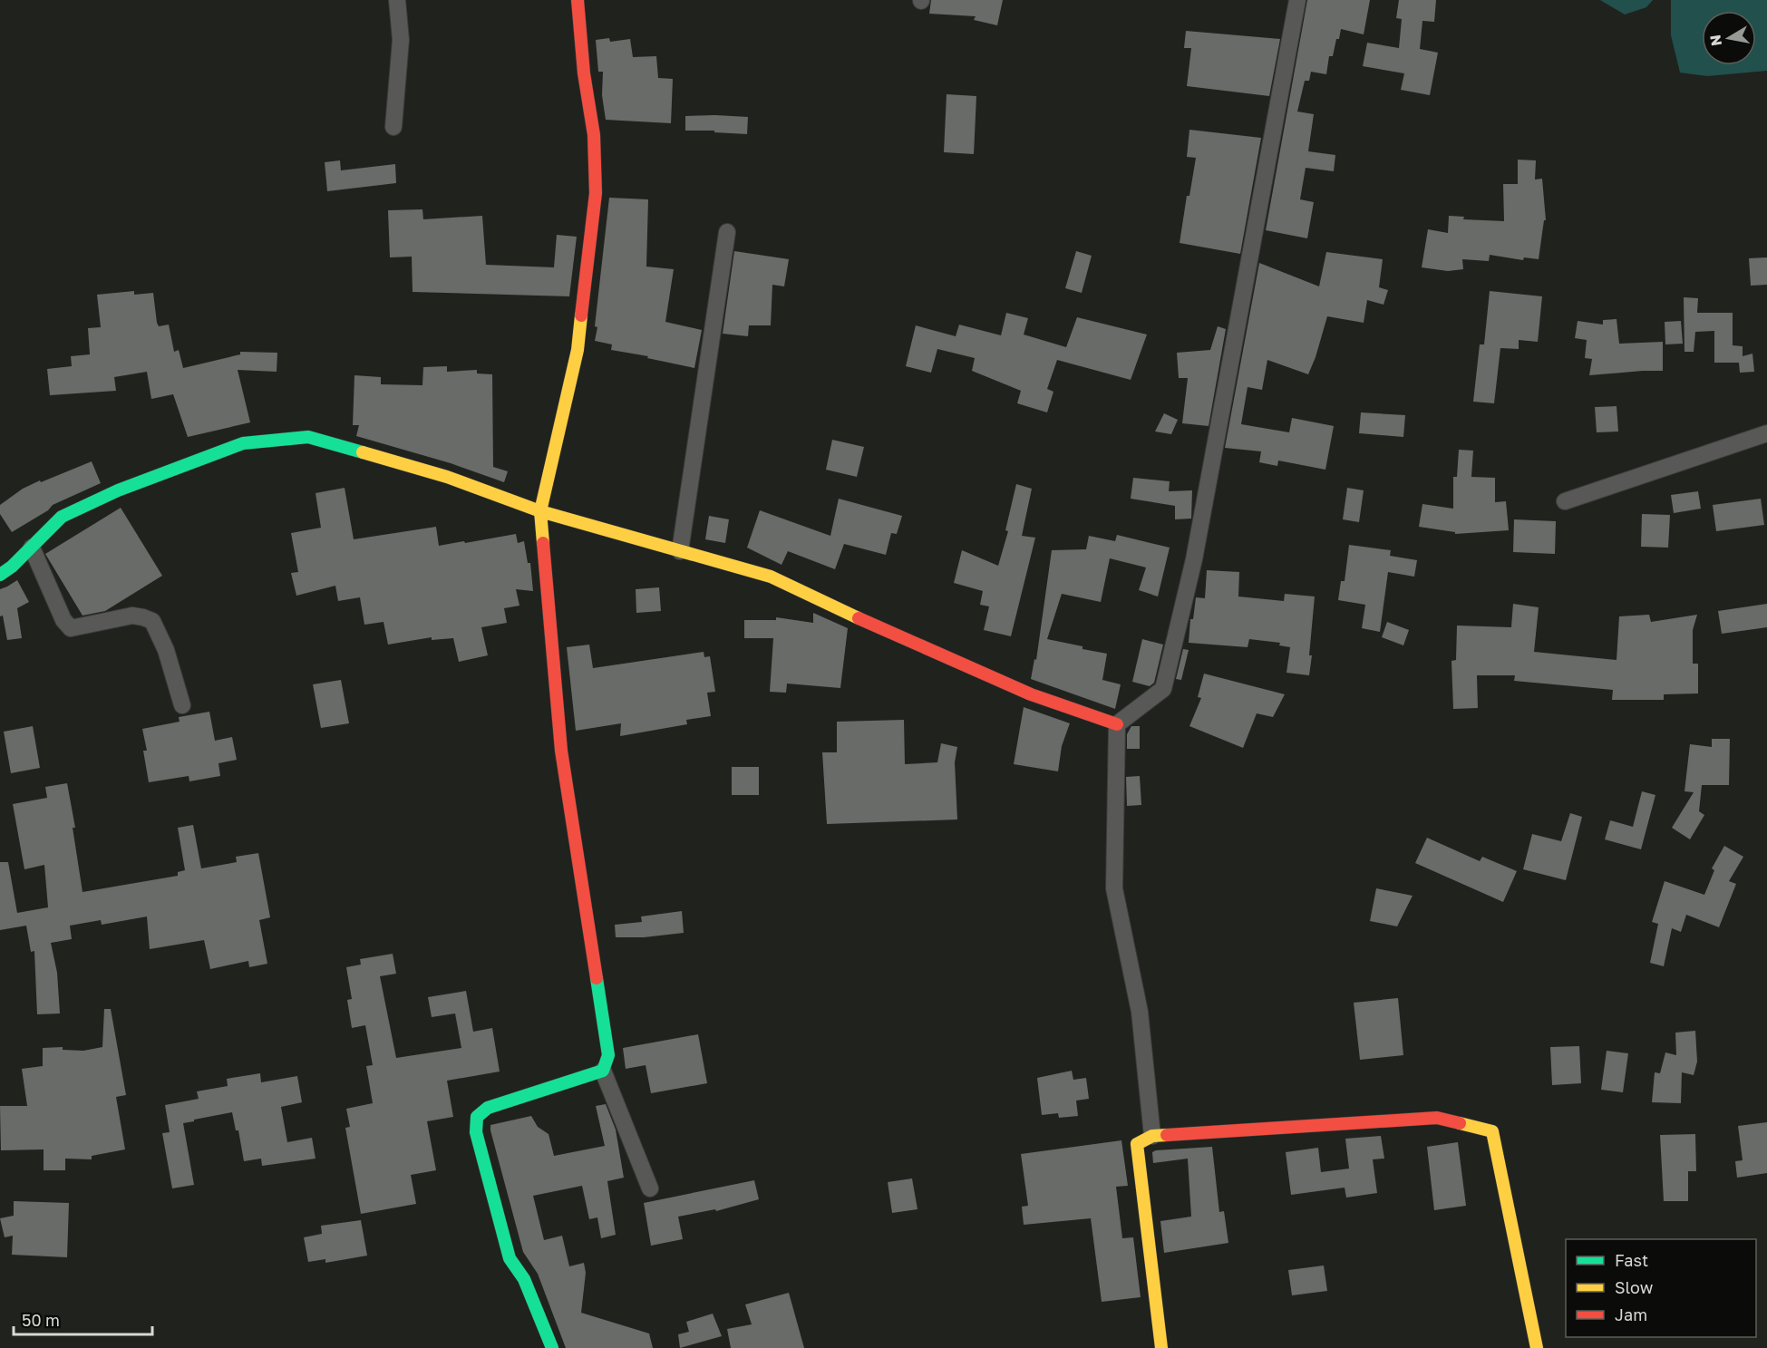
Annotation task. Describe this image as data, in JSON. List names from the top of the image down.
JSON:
{
  "legend": ["Fast", "Slow", "Jam"],
  "scale_bar": "50 m",
  "north": "left"
}
